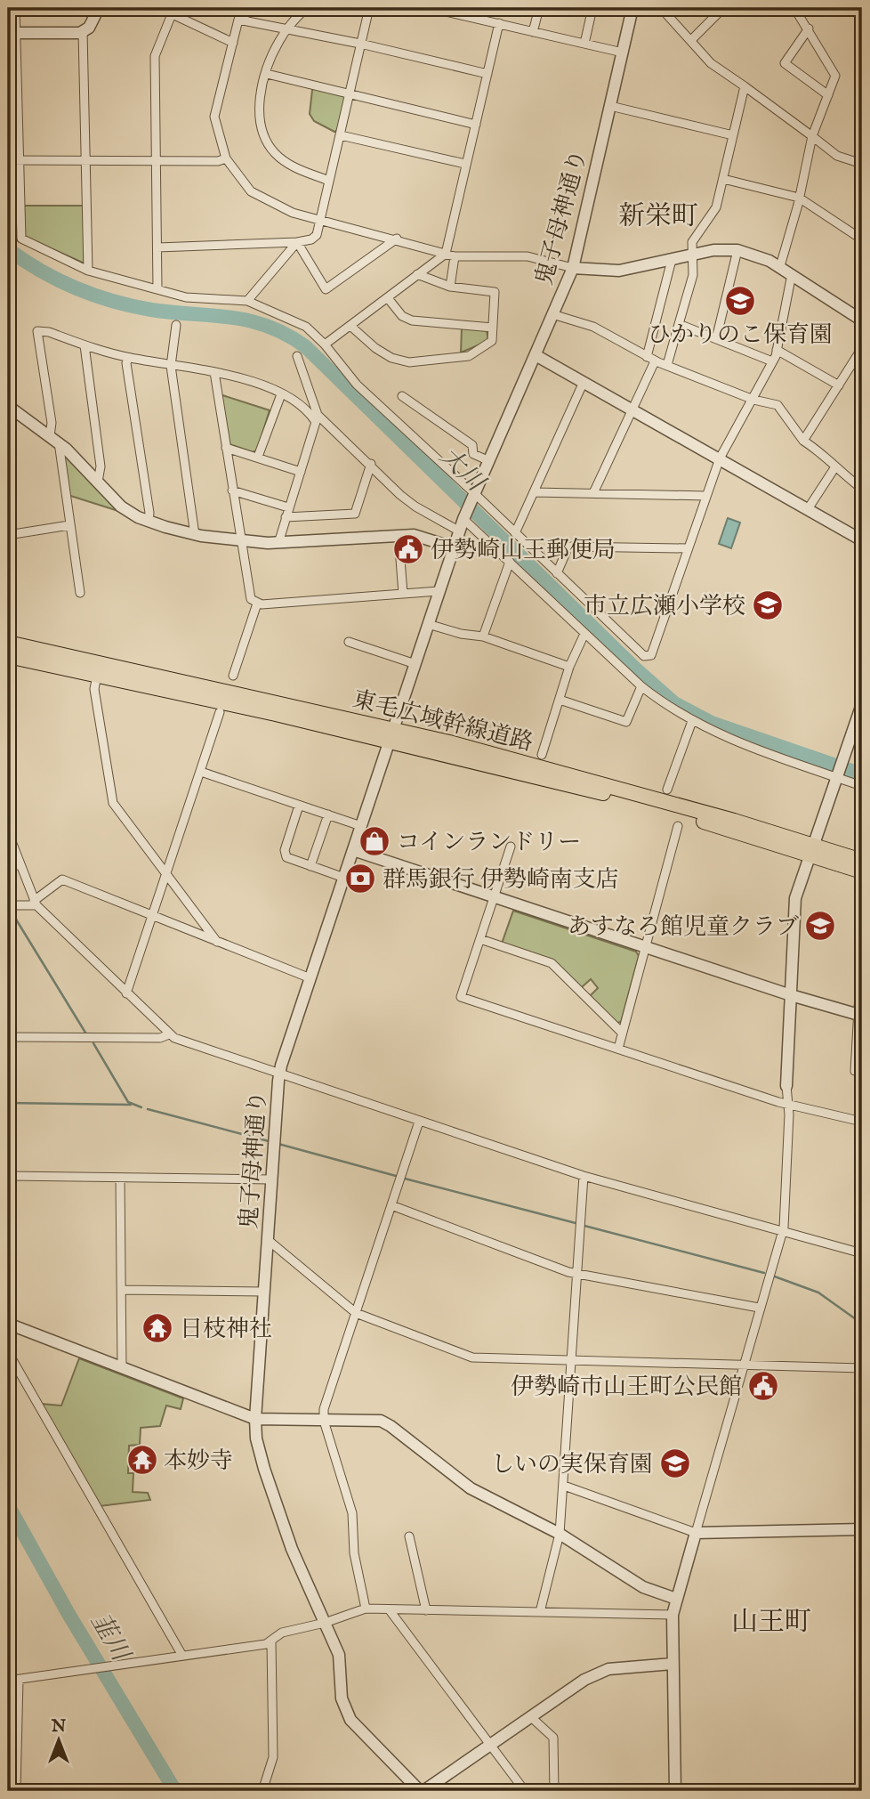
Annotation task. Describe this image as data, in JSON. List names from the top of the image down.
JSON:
{
  "streets": {
    "highway": ["東毛広域幹線道路"],
    "street": ["鬼子母神通り"]
  },
  "crossings": [
    ["鬼子母神通り", "東毛広域幹線道路"]
  ],
  "districts": ["新栄町", "山王町"],
  "water": ["大川", "韮川"],
  "places": {
    "school or university": [
      "ひかりのこ保育園",
      "市立広瀬小学校",
      "あすなろ館児童クラブ",
      "しいの実保育園"
    ],
    "public building": ["伊勢崎山王郵便局", "伊勢崎市山王町公民館"],
    "shop": ["コインランドリー"],
    "bank": ["群馬銀行 伊勢崎南支店"],
    "temple": ["日枝神社", "本妙寺"]
  },
  "north": "top"
}
